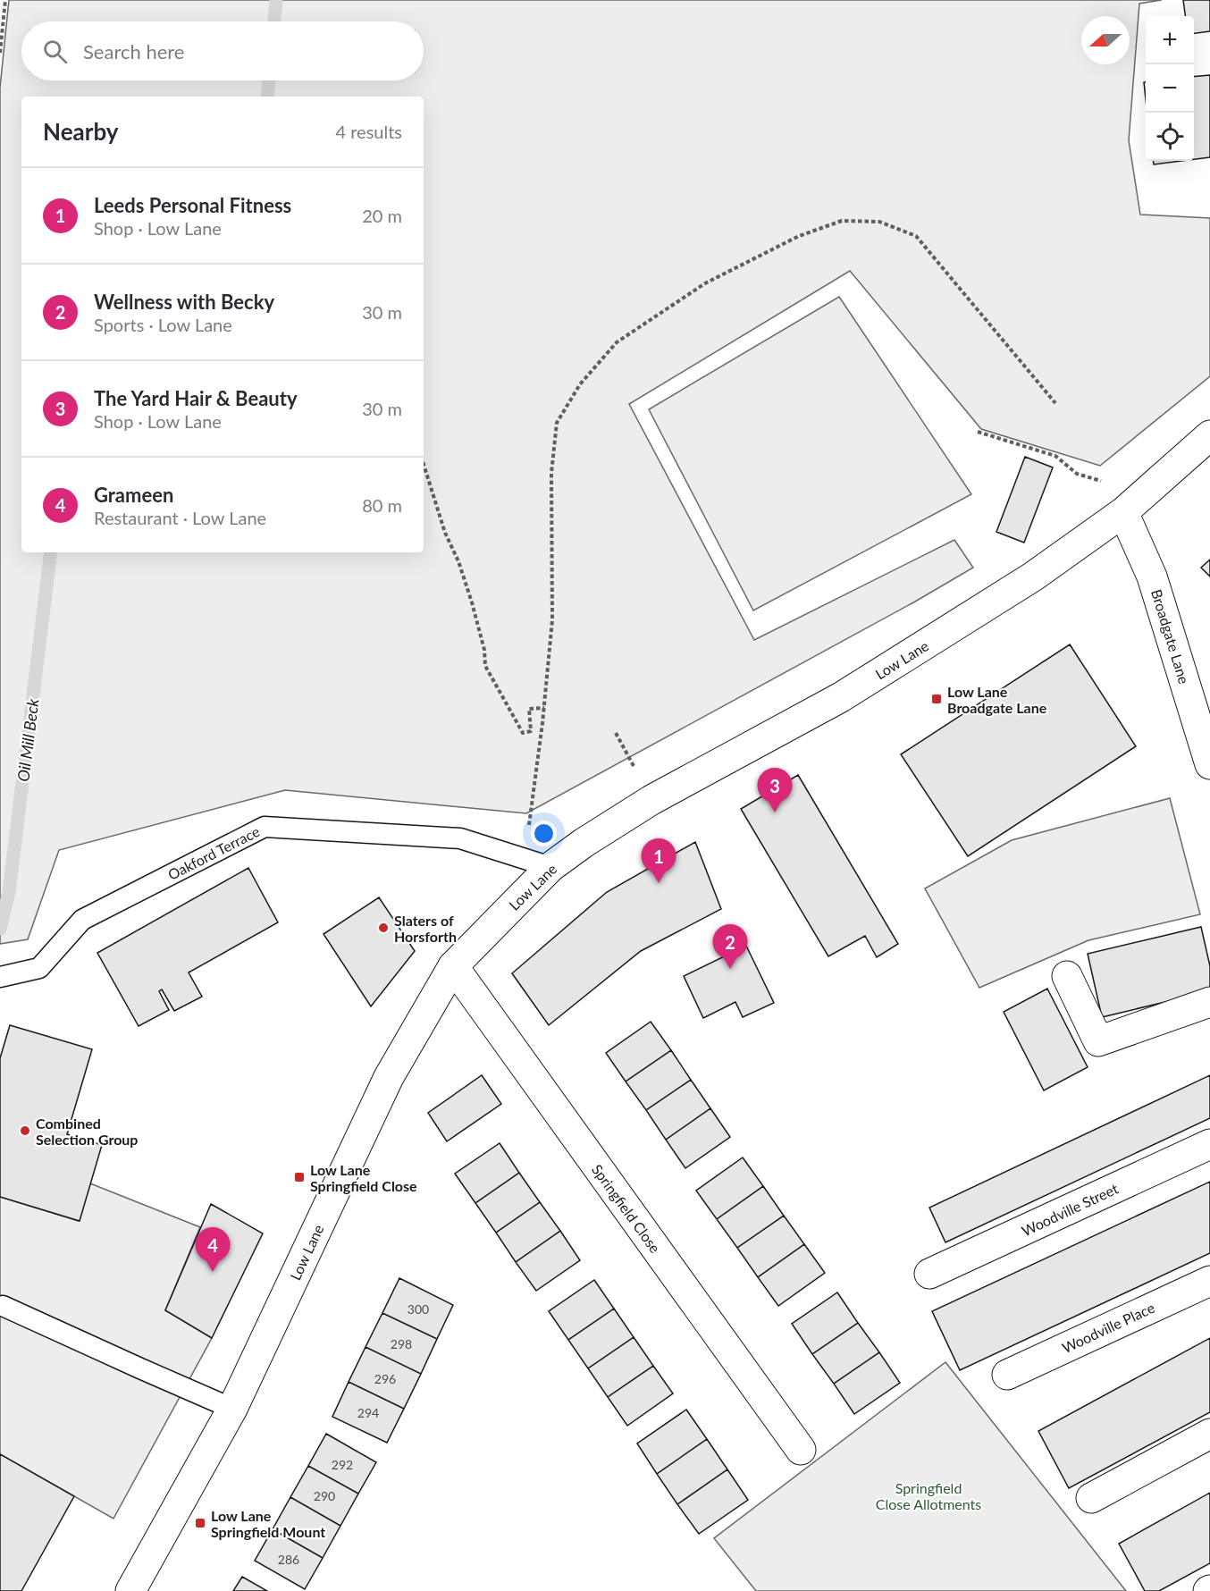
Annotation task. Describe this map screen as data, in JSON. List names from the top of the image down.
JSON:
{
  "streets": {
    "street": [
      "Broadgate Lane",
      "Low Lane",
      "Springfield Close",
      "Woodville Street",
      "Woodville Place"
    ],
    "lane": ["Oakford Terrace"]
  },
  "crossings": [
    ["Broadgate Lane", "Low Lane"],
    ["Low Lane", "Oakford Terrace"],
    ["Low Lane", "Springfield Close"]
  ],
  "water": ["Oil Mill Beck"],
  "parks": ["Springfield Close Allotments"],
  "places": {
    "transit": ["Low Lane Broadgate Lane", "Low Lane Springfield Close", "Low Lane Springfield Mount"],
    "other": ["Slaters of Horsforth", "Combined Selection Group"]
  },
  "house_numbers": [
    "300",
    "298",
    "296",
    "294",
    "292",
    "290",
    "286"
  ],
  "north": "left",
  "page": {
    "map_buttons": ["+", "−"],
    "search": "Search here",
    "heading": ["Nearby", "4 results"],
    "list": [
      {
        "mark": "1",
        "name": "Leeds Personal Fitness",
        "note": "Shop · Low Lane",
        "value": "20 m"
      },
      {
        "mark": "2",
        "name": "Wellness with Becky",
        "note": "Sports · Low Lane",
        "value": "30 m"
      },
      {
        "mark": "3",
        "name": "The Yard Hair & Beauty",
        "note": "Shop · Low Lane",
        "value": "30 m"
      },
      {
        "mark": "4",
        "name": "Grameen",
        "note": "Restaurant · Low Lane",
        "value": "80 m"
      }
    ],
    "pins": [
      "3",
      "1",
      "2",
      "4"
    ]
  }
}
